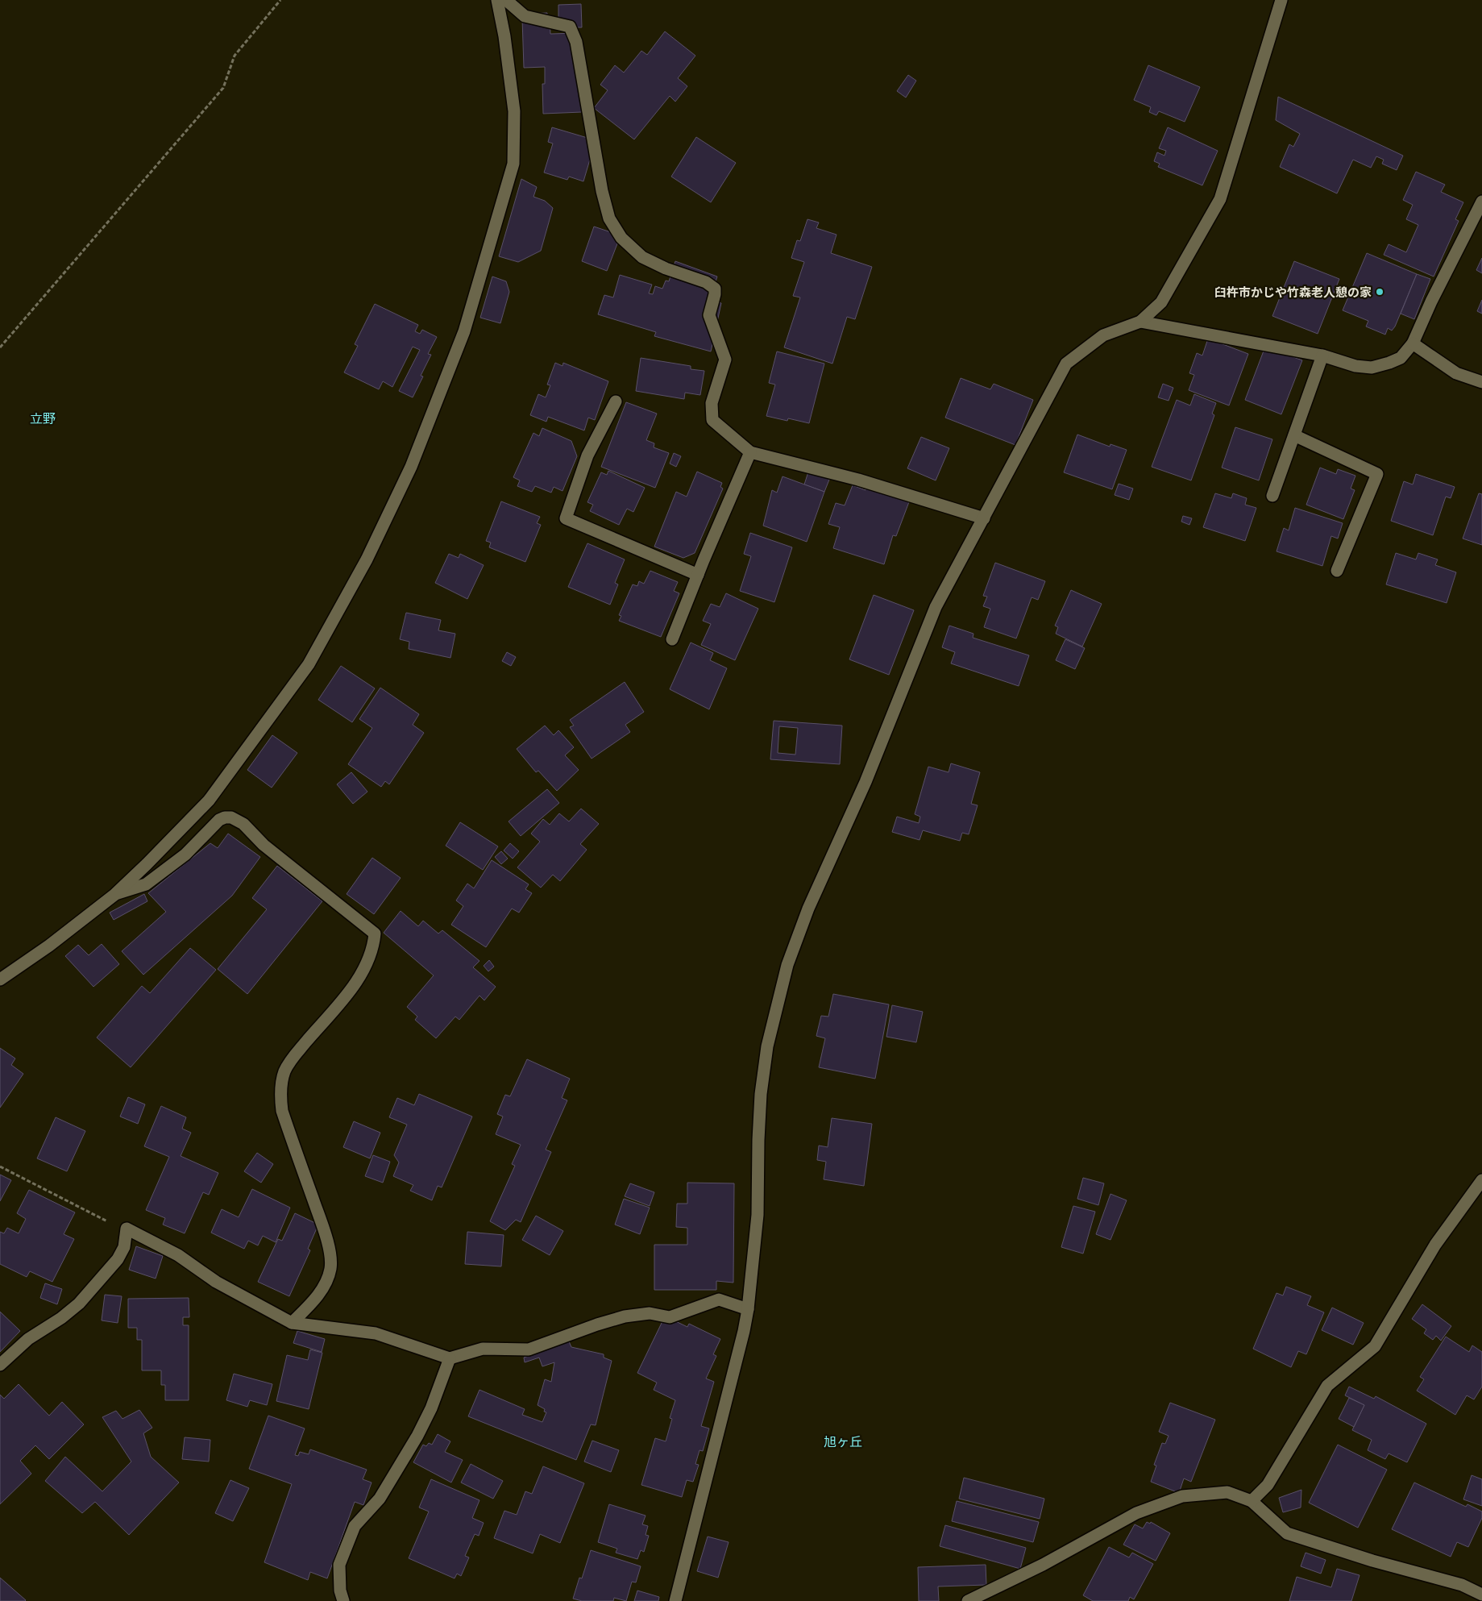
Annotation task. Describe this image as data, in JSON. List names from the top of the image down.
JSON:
{
  "districts": ["立野", "旭ヶ丘"],
  "places": ["臼杵市かじや竹森老人憩の家"]
}
